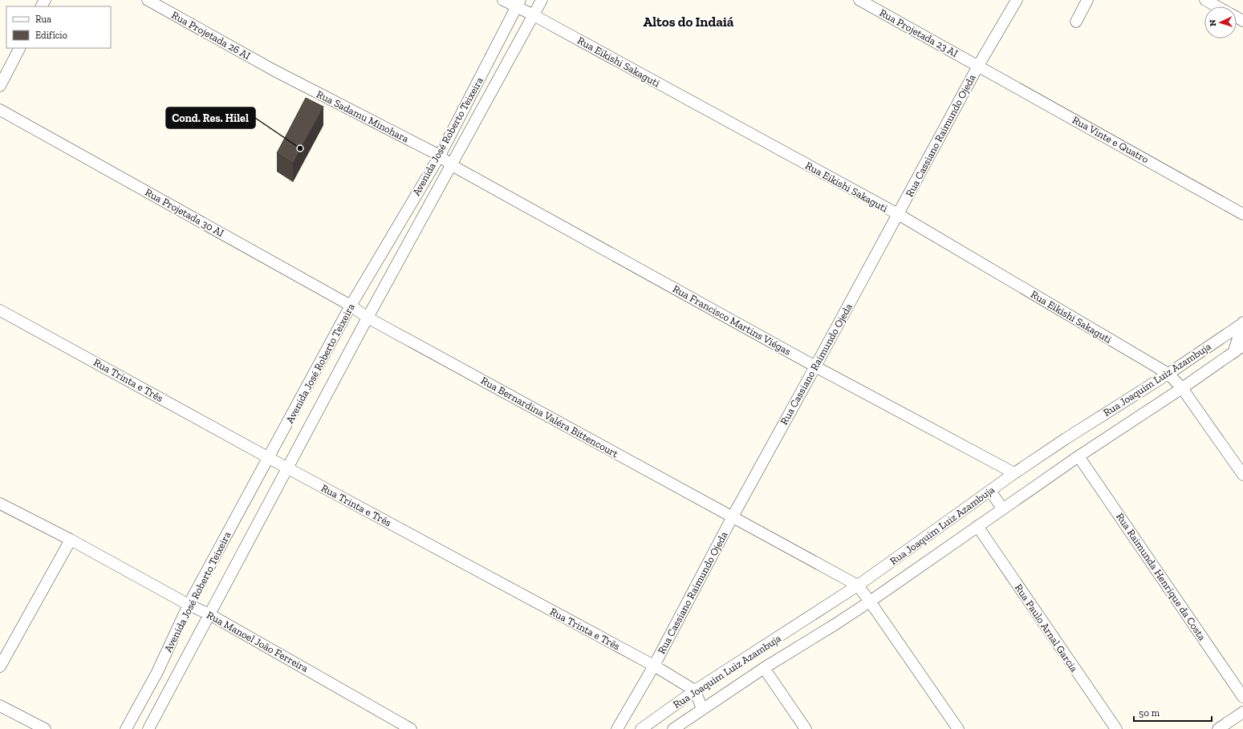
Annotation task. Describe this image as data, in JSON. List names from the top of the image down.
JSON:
{
  "streets": {
    "street": [
      "Rua Projetada 23 AI",
      "Rua Projetada 26 AI",
      "Rua Eikishi Sakaguti",
      "Rua Sadamu Minohara",
      "Rua Cassiano Raimundo Ojeda",
      "Avenida José Roberto Teixeira",
      "Rua Vinte e Quatro",
      "Rua Projetada 30 AI",
      "Rua Francisco Martins Viégas",
      "Rua Joaquim Luiz Azambuja",
      "Rua Trinta e Três",
      "Rua Bernardina Valéra Bittencourt",
      "Rua Raimunda Henrique da Costa",
      "Rua Paulo Arnal Garcia",
      "Rua Manoel João Ferreira"
    ]
  },
  "crossings": [
    ["Rua Projetada 23 AI", "Rua Cassiano Raimundo Ojeda"],
    ["Rua Projetada 23 AI", "Rua Vinte e Quatro"],
    ["Rua Projetada 26 AI", "Rua Sadamu Minohara"],
    ["Rua Eikishi Sakaguti", "Rua Cassiano Raimundo Ojeda"],
    ["Rua Eikishi Sakaguti", "Avenida José Roberto Teixeira"],
    ["Rua Eikishi Sakaguti", "Rua Joaquim Luiz Azambuja"],
    ["Rua Sadamu Minohara", "Avenida José Roberto Teixeira"],
    ["Rua Sadamu Minohara", "Rua Francisco Martins Viégas"],
    ["Rua Cassiano Raimundo Ojeda", "Rua Vinte e Quatro"],
    ["Rua Cassiano Raimundo Ojeda", "Rua Francisco Martins Viégas"],
    ["Rua Cassiano Raimundo Ojeda", "Rua Trinta e Três"],
    ["Rua Cassiano Raimundo Ojeda", "Rua Bernardina Valéra Bittencourt"],
    ["Avenida José Roberto Teixeira", "Rua Projetada 30 AI"],
    ["Avenida José Roberto Teixeira", "Rua Francisco Martins Viégas"],
    ["Avenida José Roberto Teixeira", "Rua Trinta e Três"],
    ["Avenida José Roberto Teixeira", "Rua Bernardina Valéra Bittencourt"],
    ["Avenida José Roberto Teixeira", "Rua Manoel João Ferreira"],
    ["Rua Projetada 30 AI", "Rua Bernardina Valéra Bittencourt"],
    ["Rua Francisco Martins Viégas", "Rua Joaquim Luiz Azambuja"],
    ["Rua Joaquim Luiz Azambuja", "Rua Trinta e Três"],
    ["Rua Joaquim Luiz Azambuja", "Rua Bernardina Valéra Bittencourt"],
    ["Rua Joaquim Luiz Azambuja", "Rua Raimunda Henrique da Costa"],
    ["Rua Joaquim Luiz Azambuja", "Rua Paulo Arnal Garcia"]
  ],
  "districts": ["Altos do Indaiá"],
  "places": ["Cond. Res. Hilel"],
  "legend": ["Rua", "Edifício"],
  "scale_bar": "50 m",
  "north": "left"
}
